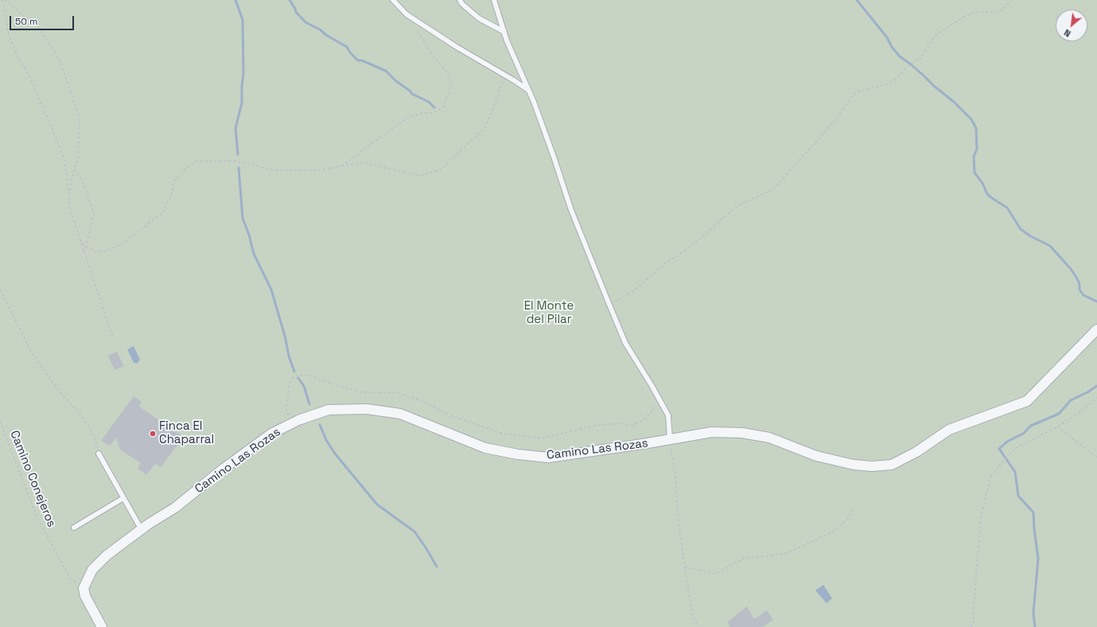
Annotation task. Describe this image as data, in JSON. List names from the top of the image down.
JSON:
{
  "streets": {
    "street": ["Camino Las Rozas"],
    "path": ["Camino Conejeros"]
  },
  "crossings": [
    ["Camino Las Rozas", "Camino Conejeros"]
  ],
  "parks": ["El Monte del Pilar"],
  "places": ["Finca El Chaparral"],
  "scale_bar": "50 m",
  "north": "bottom left"
}
